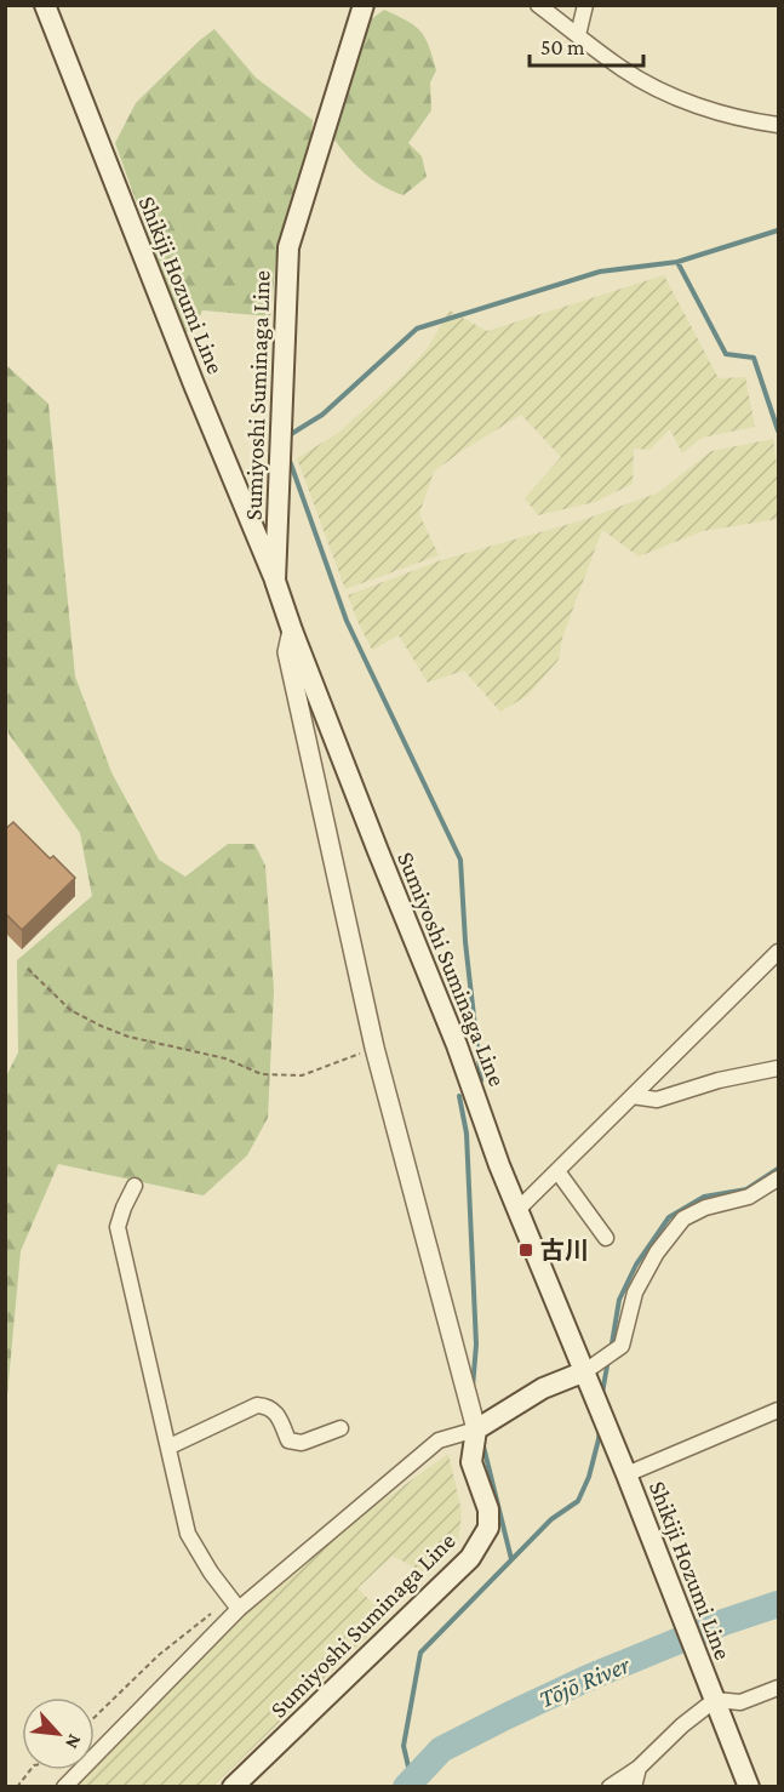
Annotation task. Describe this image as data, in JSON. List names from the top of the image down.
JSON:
{
  "streets": {
    "main road": ["Shikiji Hozumi Line", "Sumiyoshi Suminaga Line"]
  },
  "crossings": [
    ["Shikiji Hozumi Line", "Sumiyoshi Suminaga Line"]
  ],
  "water": ["Tōjō River"],
  "places": {
    "transit": ["古川"]
  },
  "scale_bar": "50 m",
  "north": "bottom right"
}
